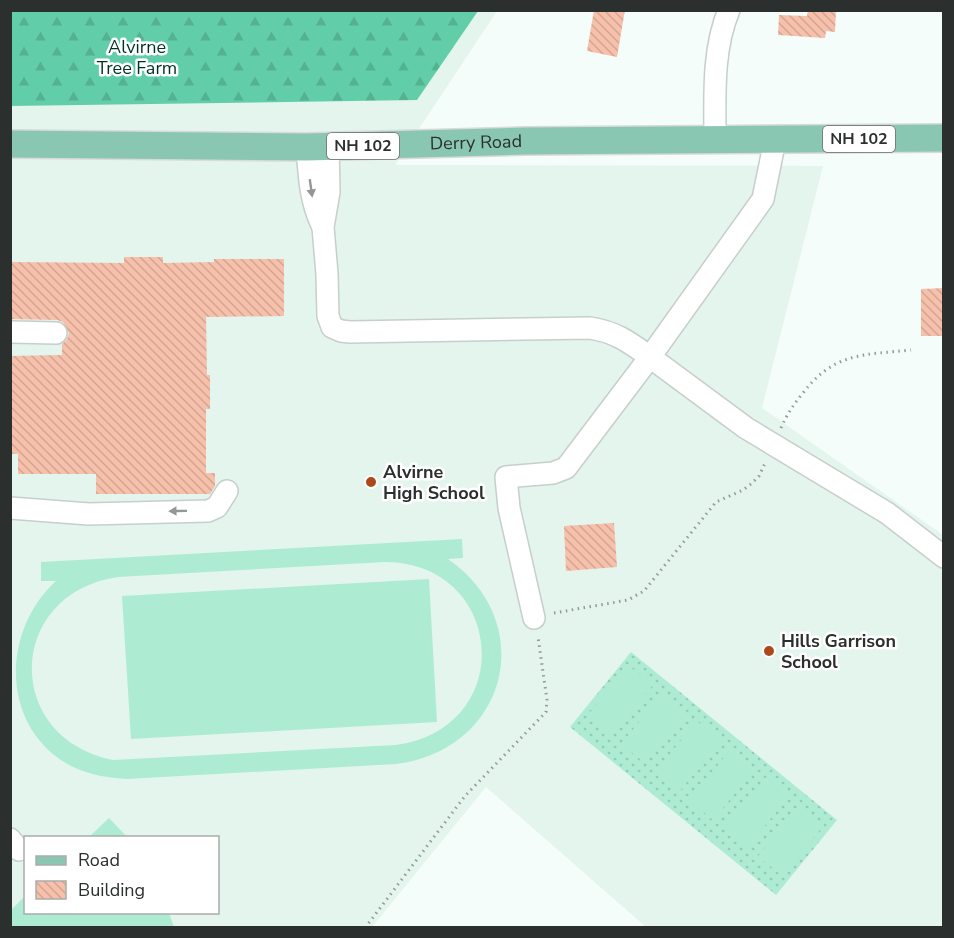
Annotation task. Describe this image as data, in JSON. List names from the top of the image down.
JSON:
{
  "streets": {
    "main road": ["NH 102", "Derry Road"]
  },
  "parks": ["Alvirne Tree Farm"],
  "places": ["Alvirne High School", "Hills Garrison School"],
  "legend": ["Road", "Building"]
}
